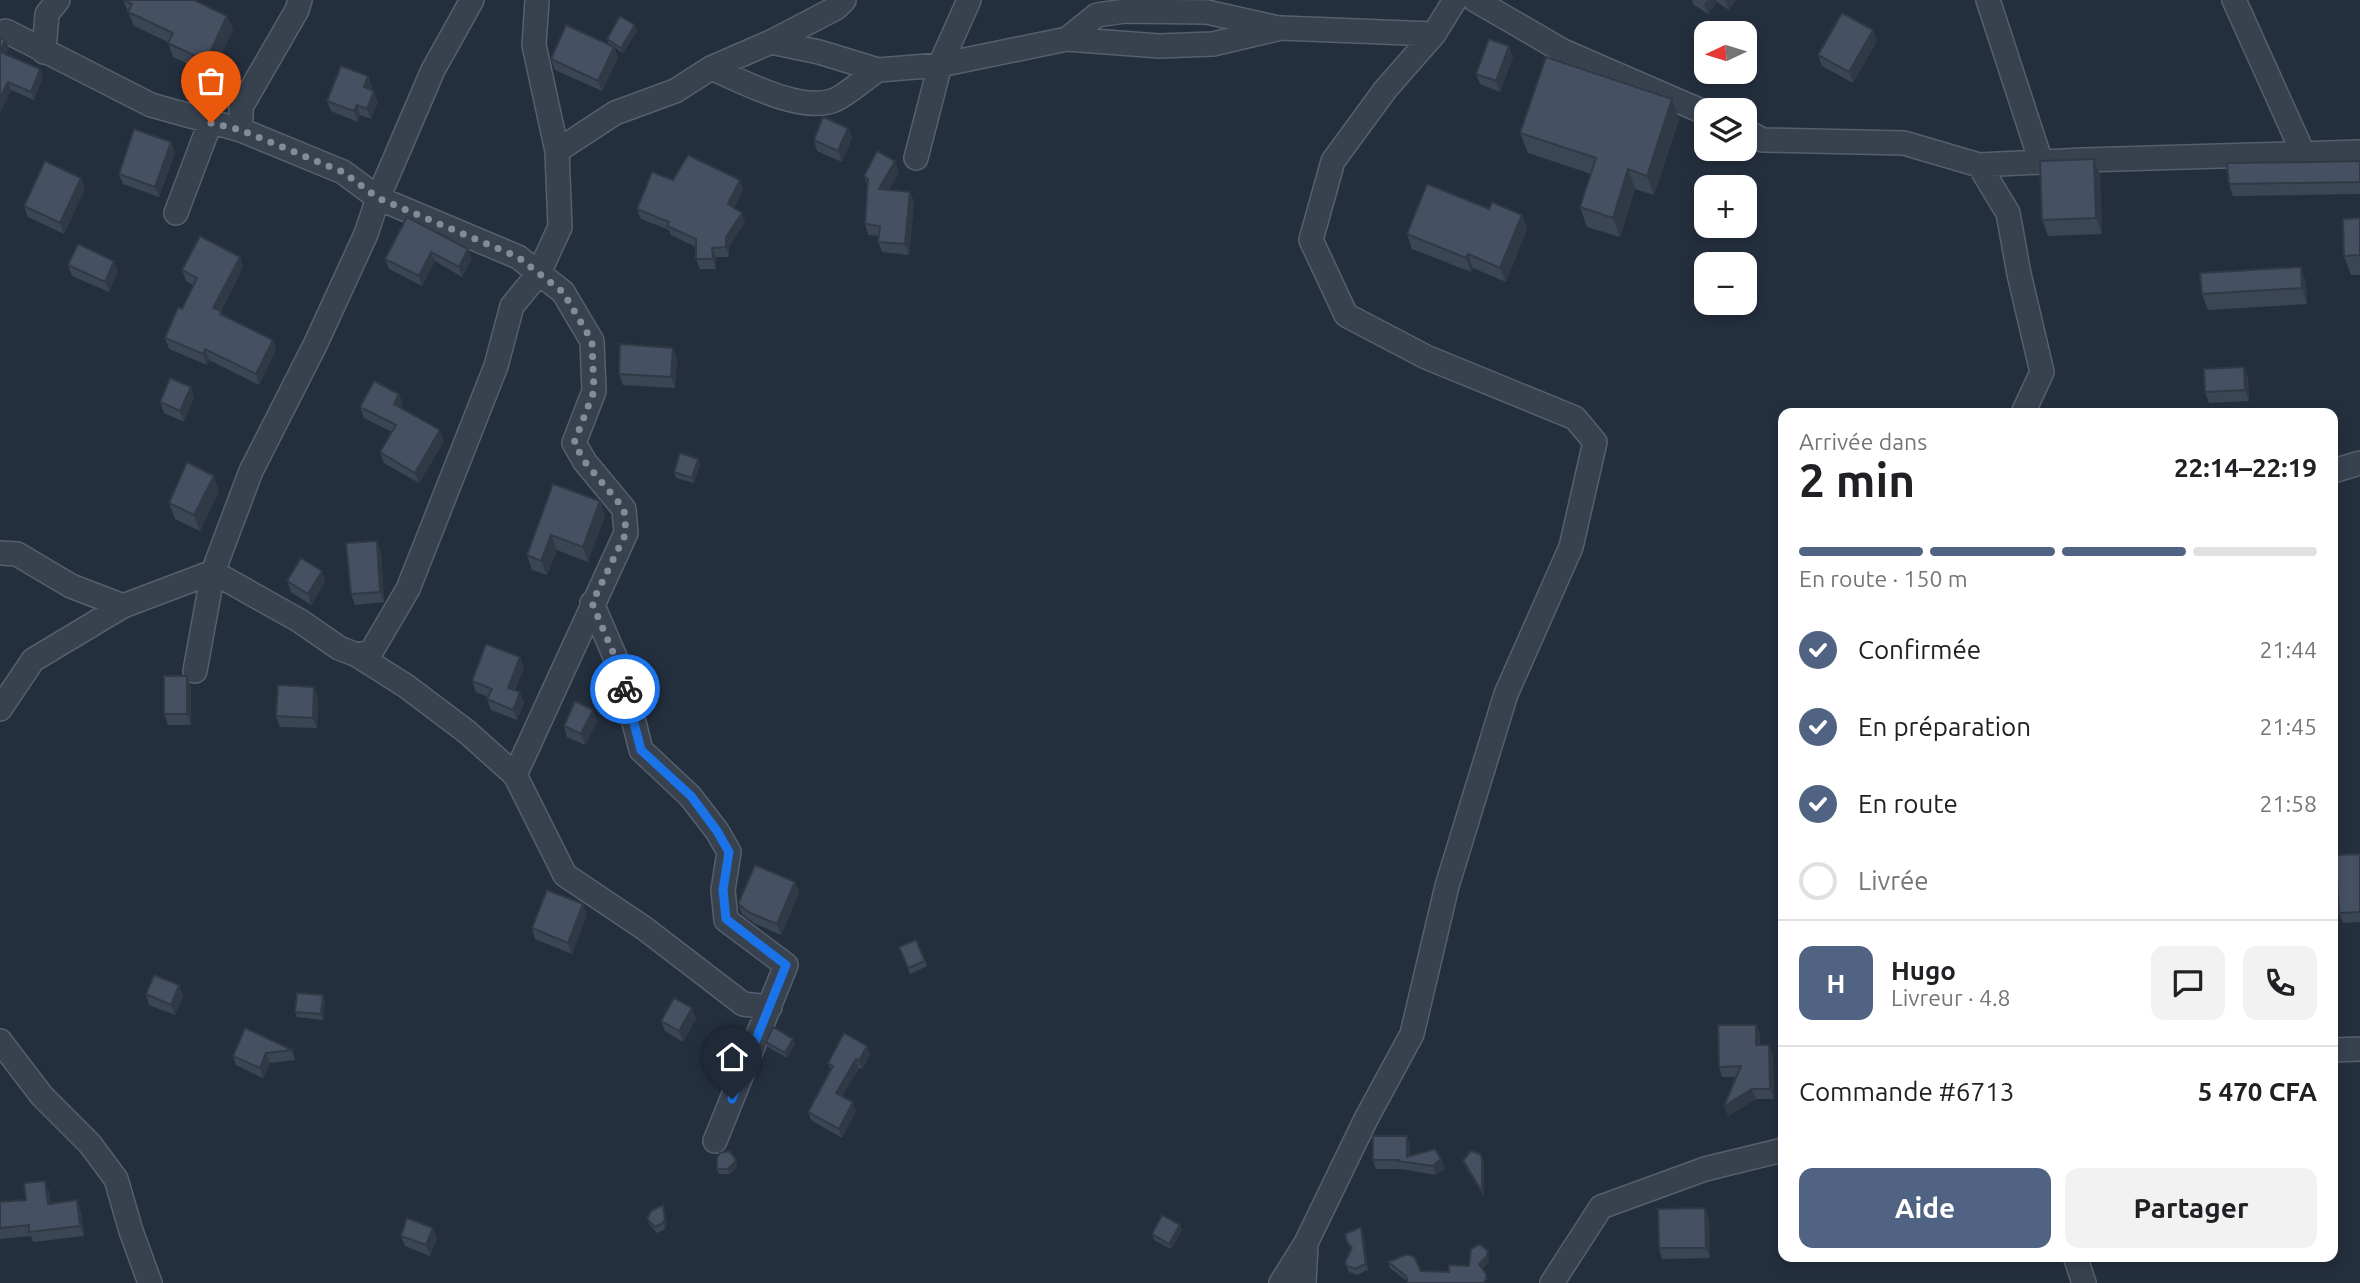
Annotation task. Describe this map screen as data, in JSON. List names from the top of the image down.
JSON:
{
  "north": "left",
  "page": {
    "map_buttons": ["+", "−"],
    "heading": ["2 min", "Arrivée dans", "22:14–22:19"],
    "panel": [
      "Hugo",
      "Livreur · 4.8",
      "Commande #6713",
      "5 470 CFA"
    ],
    "bar": "En route · 150 m",
    "list": [
      ["Confirmée", "21:44"],
      ["En préparation", "21:45"],
      ["En route", "21:58"],
      "Livrée"
    ],
    "round": "H",
    "buttons": ["Aide", "Partager"]
  }
}
